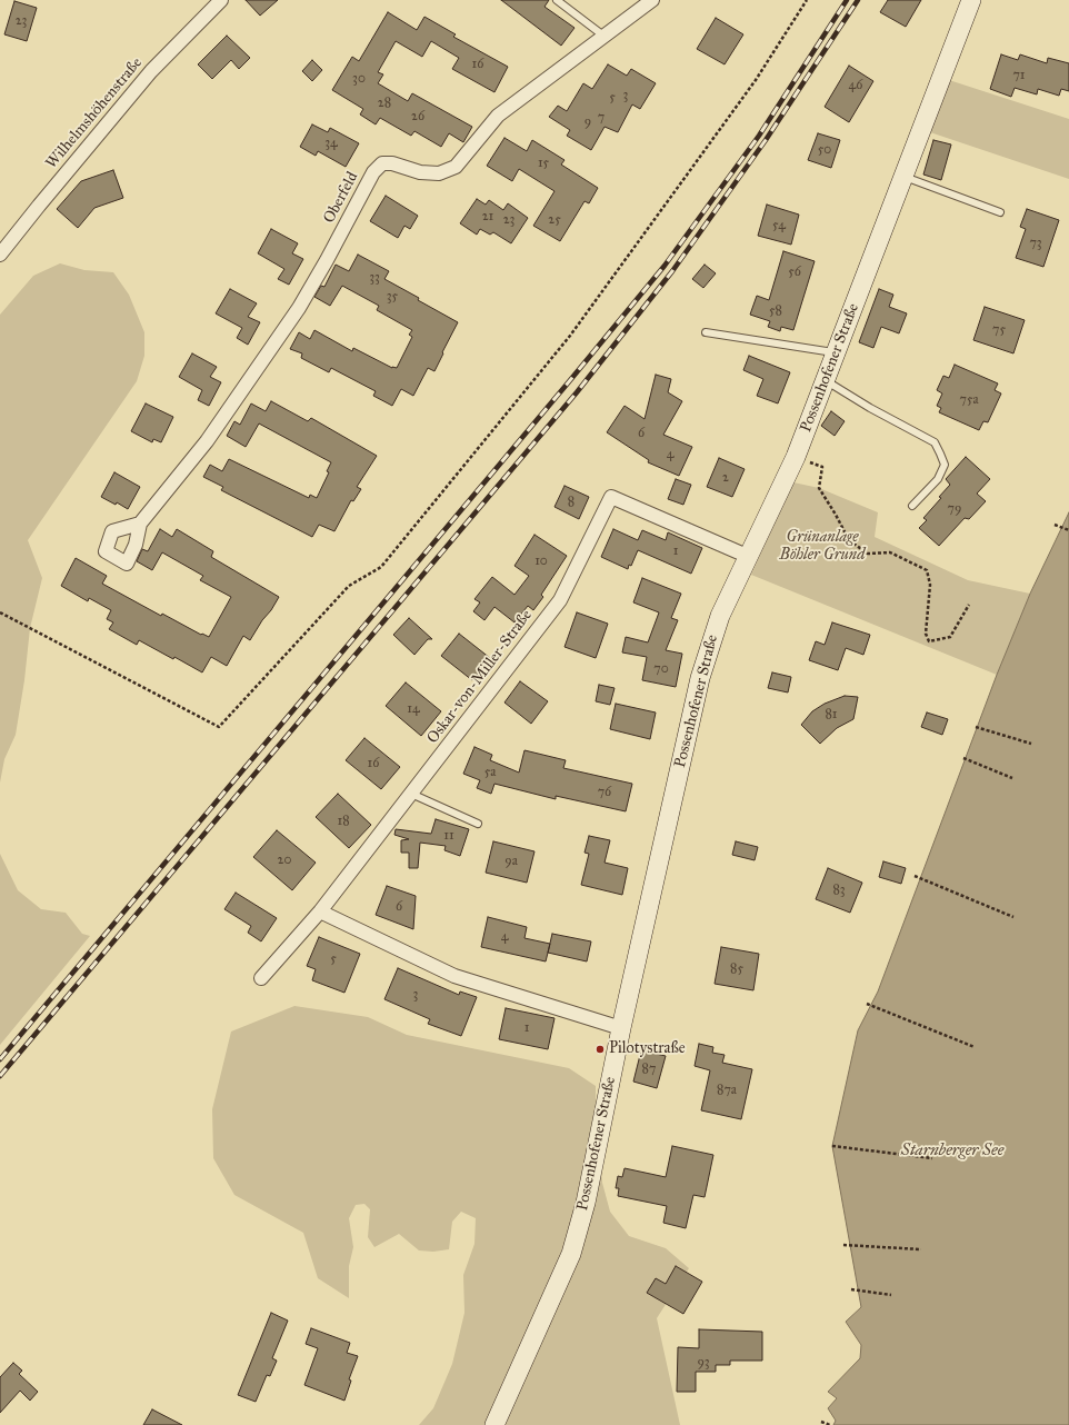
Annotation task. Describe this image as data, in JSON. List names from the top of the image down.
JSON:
{
  "streets": {
    "main road": ["Possenhofener Straße"],
    "street": ["Wilhelmshöhenstraße", "Oberfeld", "Oskar-von-Miller-Straße"]
  },
  "crossings": [
    ["Possenhofener Straße", "Oskar-von-Miller-Straße"]
  ],
  "water": ["Starnberger See"],
  "parks": ["Grünanlage Böhler Grund"],
  "places": ["Pilotystraße"],
  "house_numbers": [
    "23",
    "16",
    "71",
    "30",
    "46",
    "3",
    "5",
    "28",
    "26",
    "7",
    "9",
    "34",
    "50",
    "15",
    "21",
    "23",
    "25",
    "54",
    "73",
    "56",
    "33",
    "35",
    "58",
    "75",
    "75a",
    "6",
    "4",
    "2",
    "8",
    "79",
    "1",
    "10",
    "70",
    "14",
    "81",
    "16",
    "5a",
    "76",
    "18",
    "11",
    "20",
    "9a",
    "83",
    "6",
    "4",
    "5",
    "85",
    "3",
    "1",
    "87",
    "87a",
    "93"
  ]
}
